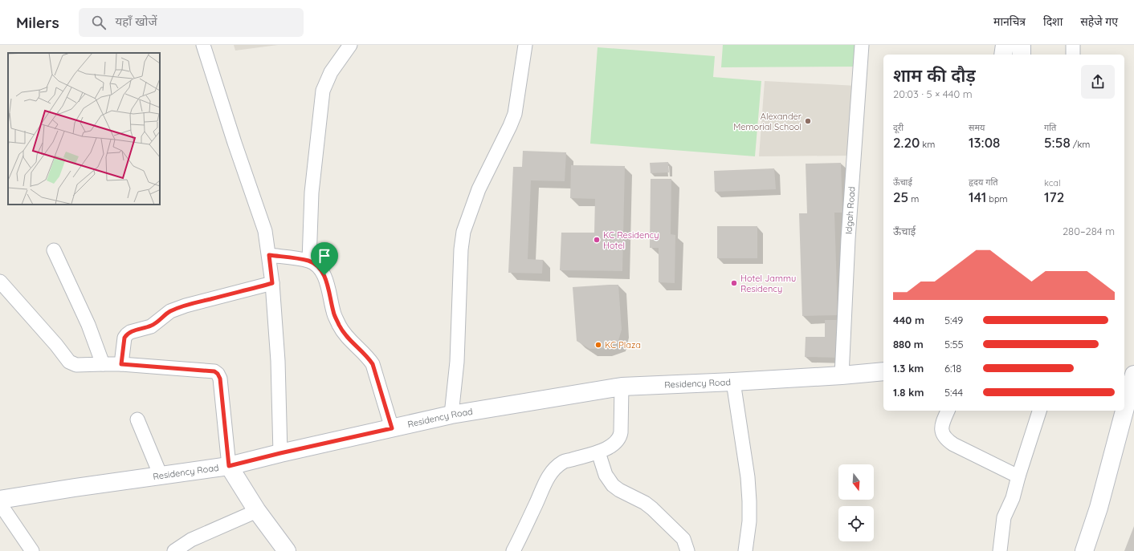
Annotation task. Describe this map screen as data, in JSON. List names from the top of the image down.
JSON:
{
  "streets": {
    "street": ["Idgah Road", "Residency Road"]
  },
  "crossings": [
    ["Idgah Road", "Residency Road"]
  ],
  "places": [
    "Alexander Memorial School",
    "KC Residency Hotel",
    "Hotel Jammu Residency",
    "KC Plaza"
  ],
  "north": "bottom",
  "page": {
    "header": "Milers",
    "search": "यहाँ खोजें",
    "nav": ["मानचित्र", "दिशा", "सहेजे गए"],
    "heading": ["शाम की दौड़", "20:03 · 5 × 440 m"],
    "stats": [
      ["दूरी", "2.20 km"],
      ["समय", "13:08"],
      ["गति", "5:58 /km"],
      ["ऊँचाई", "25 m"],
      ["हृदय गति", "141 bpm"],
      ["kcal", "172"]
    ],
    "chart": ["ऊँचाई", "280–284 m"],
    "list": [
      {
        "name": "440 m",
        "note": "5:49"
      },
      {
        "name": "880 m",
        "note": "5:55"
      },
      {
        "name": "1.3 km",
        "note": "6:18"
      },
      {
        "name": "1.8 km",
        "note": "5:44"
      }
    ]
  }
}
